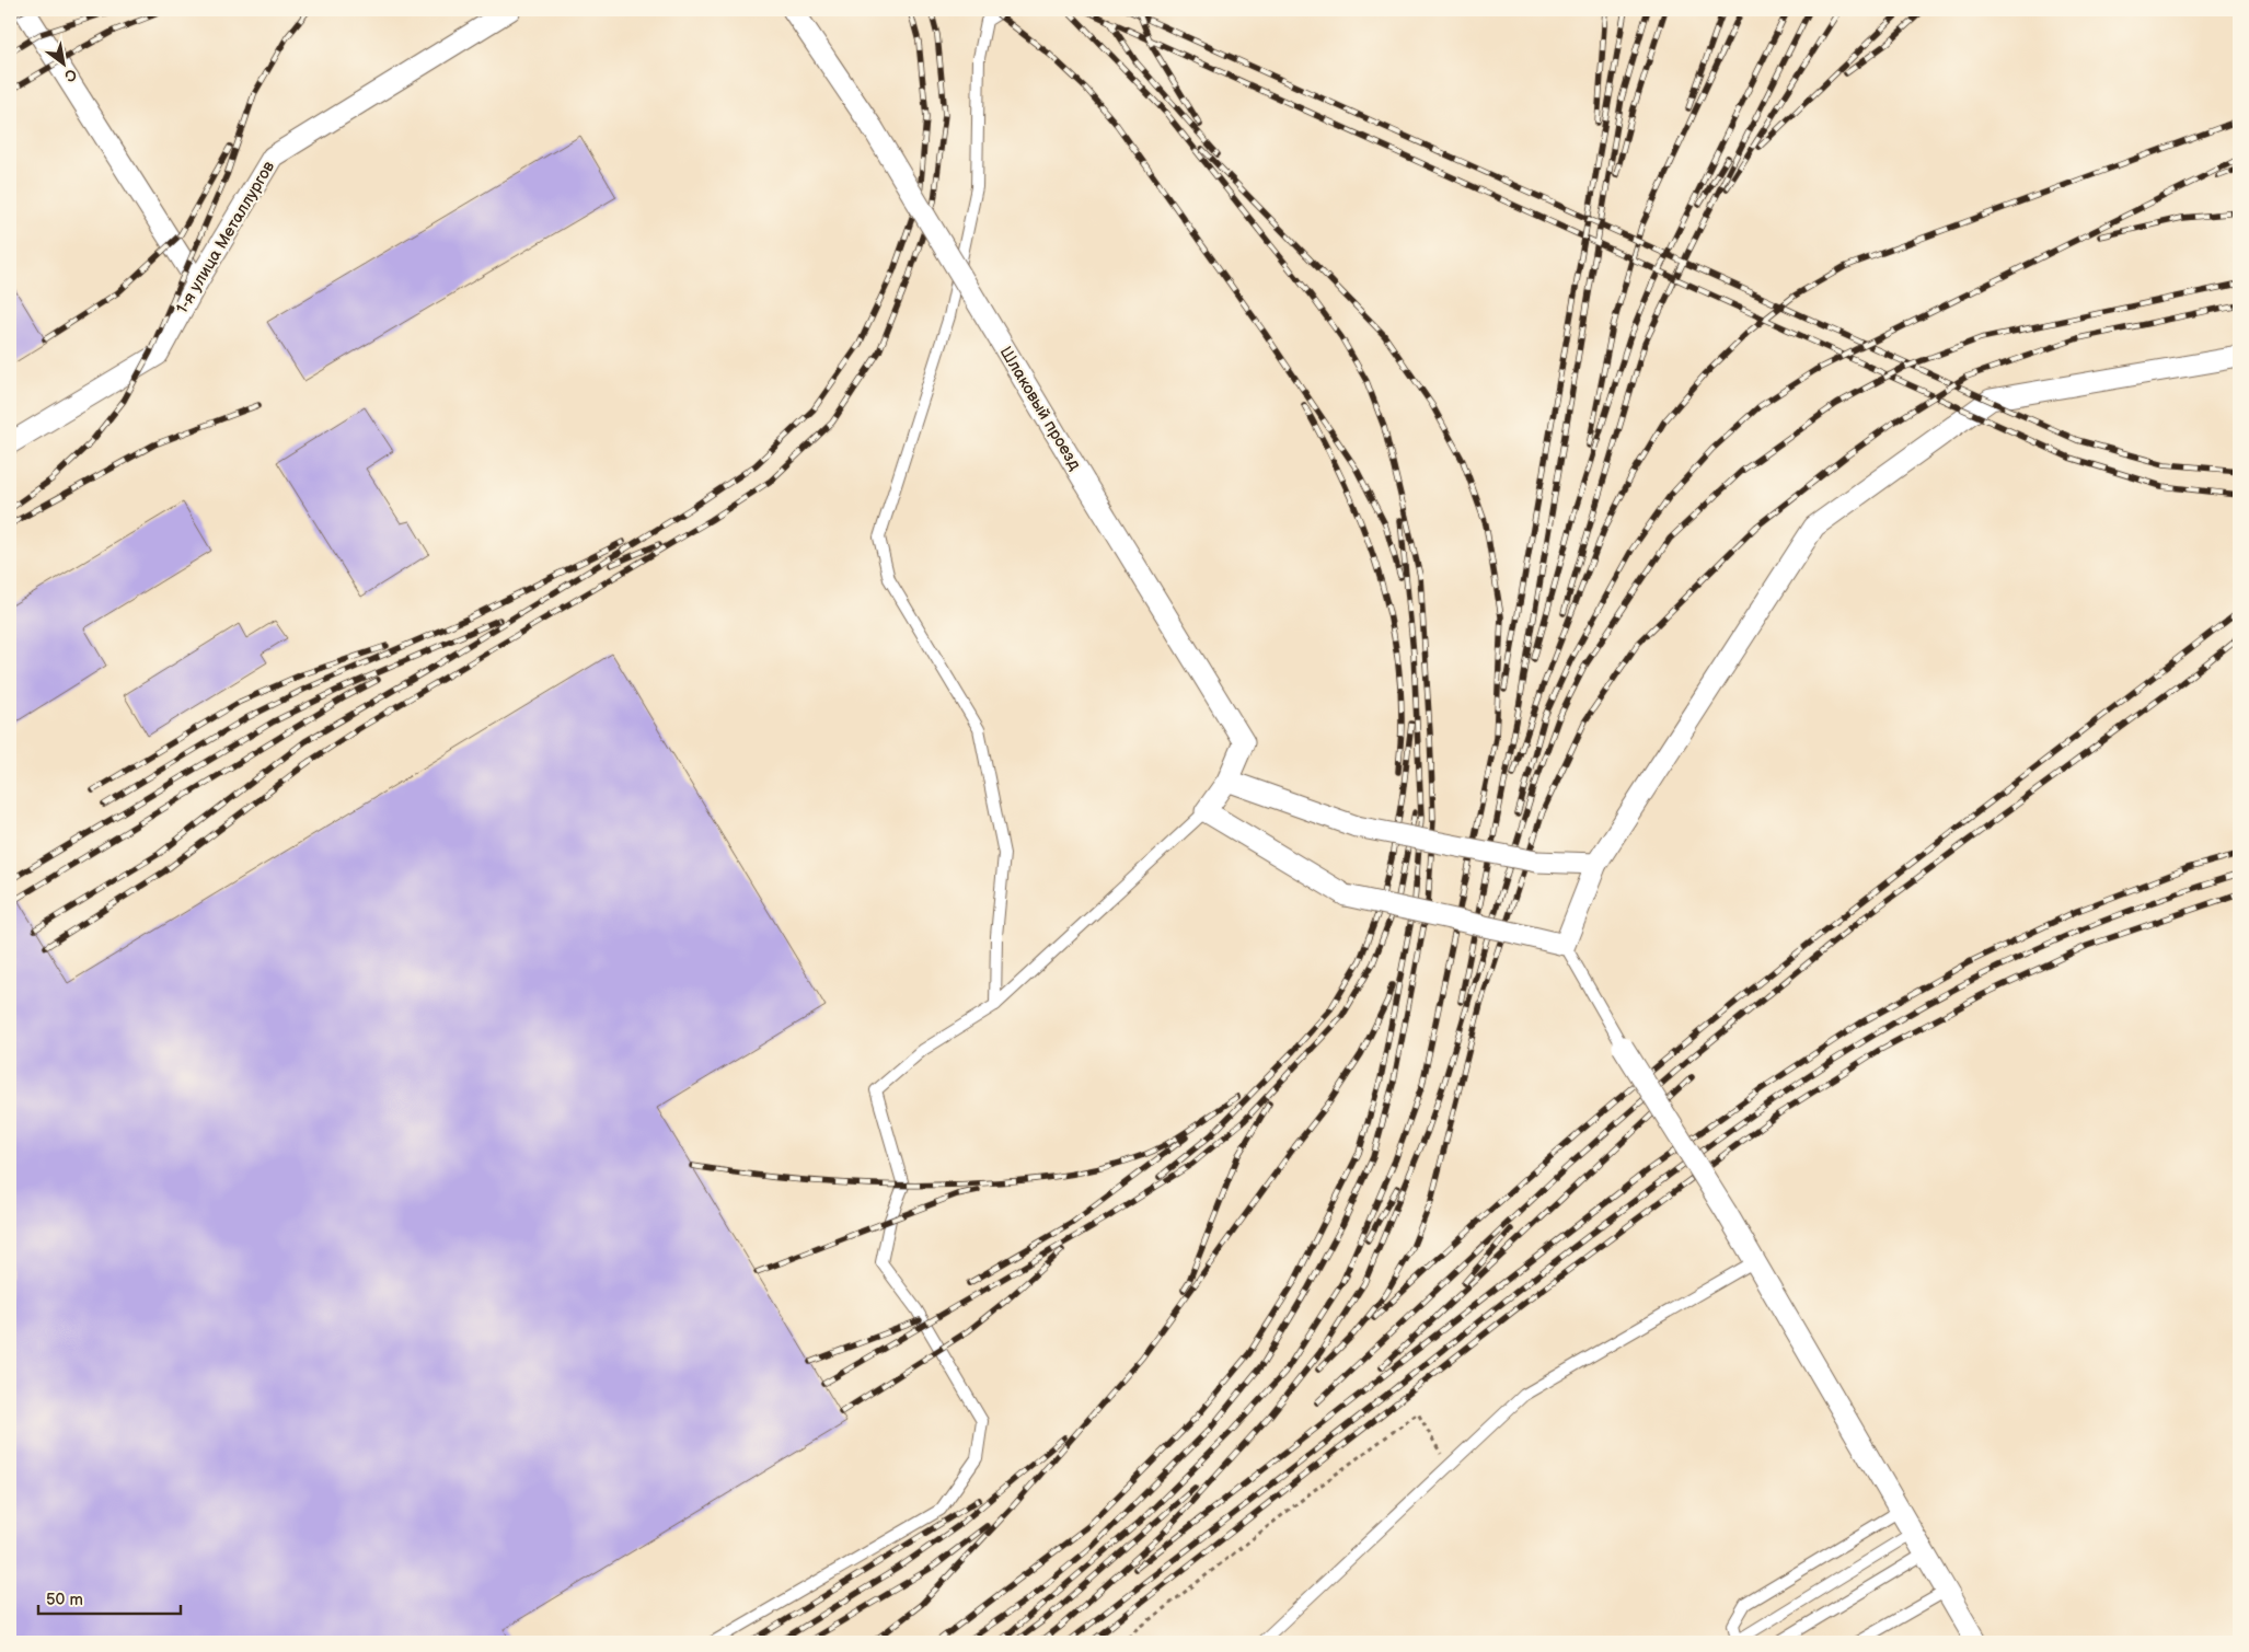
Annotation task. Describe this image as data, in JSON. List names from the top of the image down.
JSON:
{
  "streets": {
    "street": ["1-я улица Металлургов", "Шлаковый проезд"]
  },
  "scale_bar": "50 m",
  "north": "bottom right"
}
